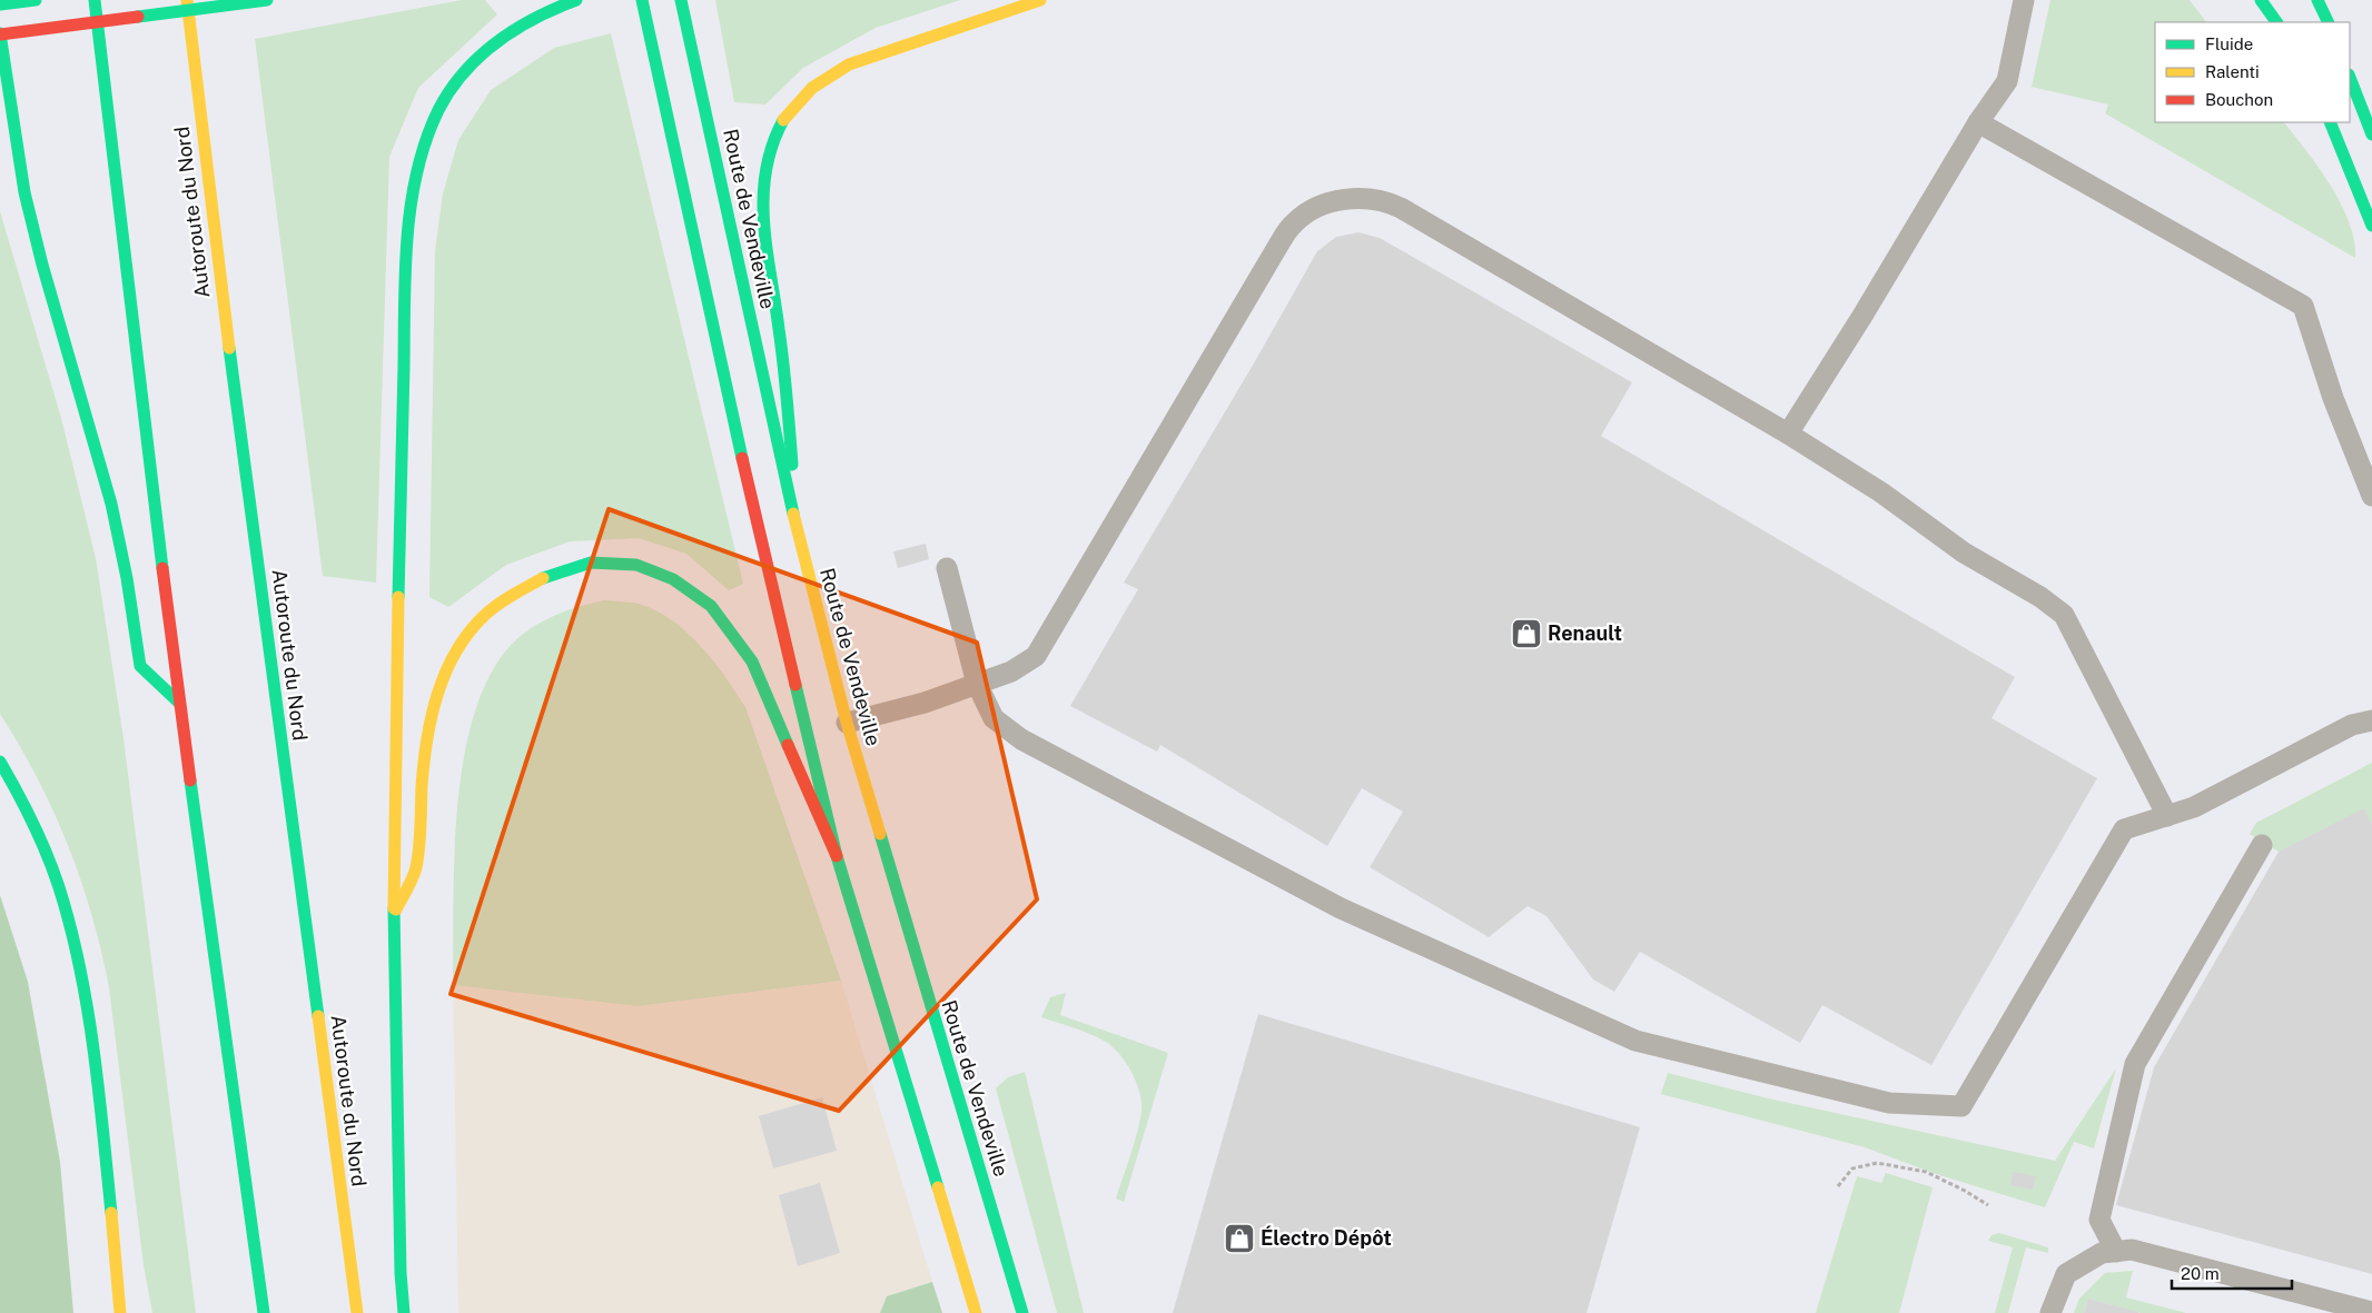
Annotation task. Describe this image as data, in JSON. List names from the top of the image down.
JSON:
{
  "streets": {
    "main road": ["Autoroute du Nord", "Route de Vendeville"]
  },
  "places": {
    "shop": ["Renault", "Électro Dépôt"]
  },
  "legend": ["Fluide", "Ralenti", "Bouchon"],
  "scale_bar": "20 m"
}
